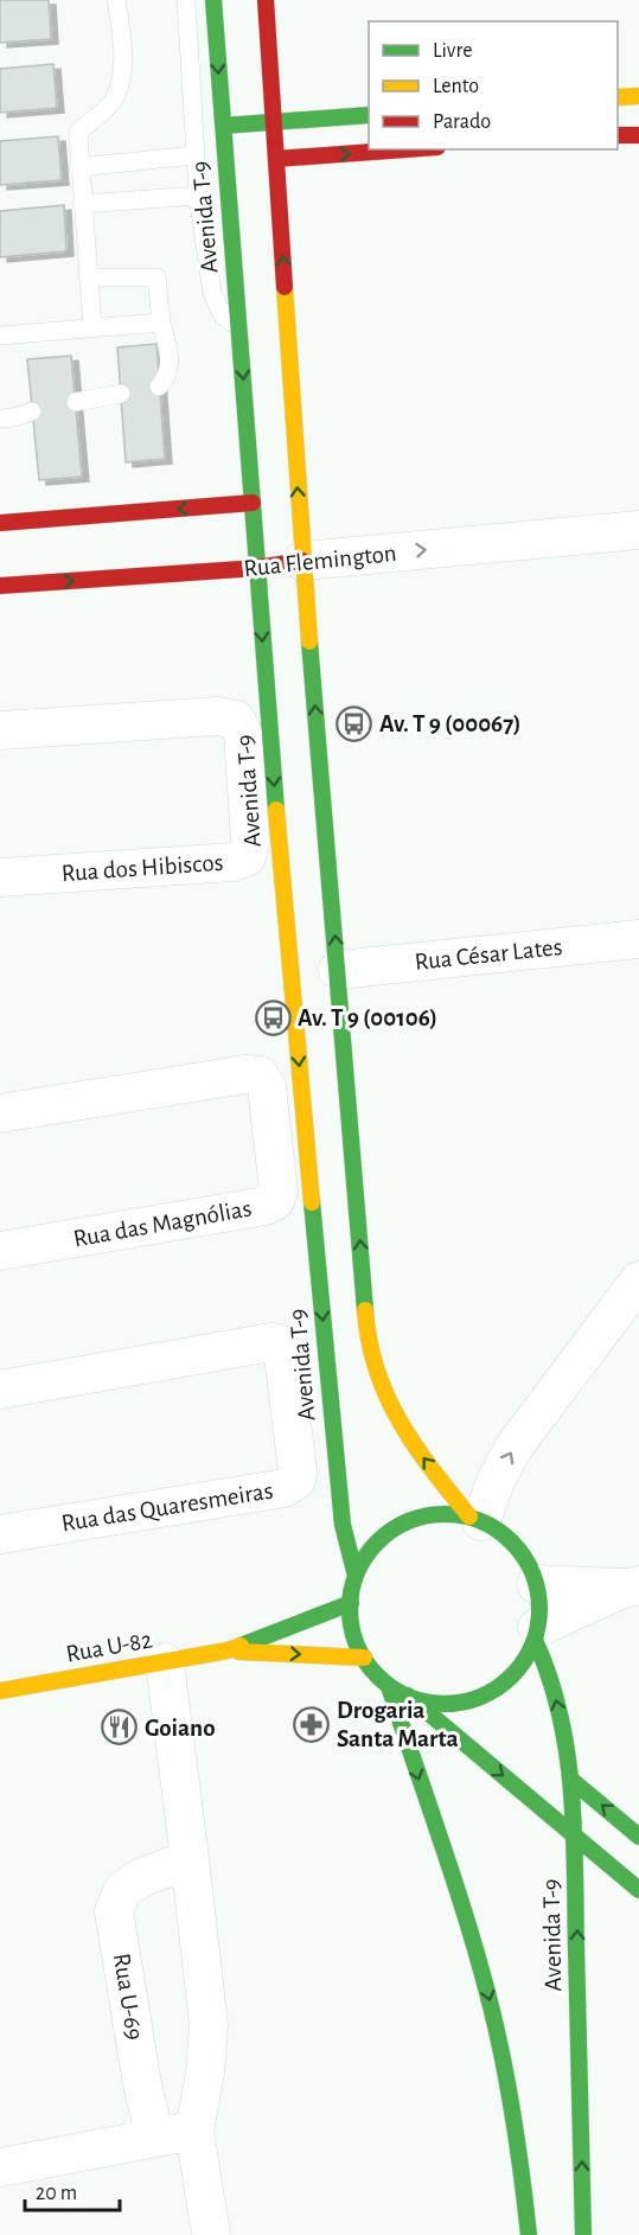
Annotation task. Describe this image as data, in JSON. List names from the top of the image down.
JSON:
{
  "streets": {
    "main road": ["Avenida T-9", "Rua Flemington", "Rua U-82"],
    "street": [
      "Rua dos Hibiscos",
      "Rua César Lates",
      "Rua das Magnólias",
      "Rua das Quaresmeiras",
      "Rua U-69"
    ]
  },
  "crossings": [
    ["Avenida T-9", "Rua Flemington"],
    ["Avenida T-9", "Rua U-82"]
  ],
  "one_way": ["Rua Flemington"],
  "places": {
    "bus stop": ["Av. T 9 (00067)", "Av. T 9 (00106)"],
    "pharmacy": ["Drogaria Santa Marta"],
    "restaurant": ["Goiano"]
  },
  "legend": ["Livre", "Lento", "Parado"],
  "scale_bar": "20 m"
}
